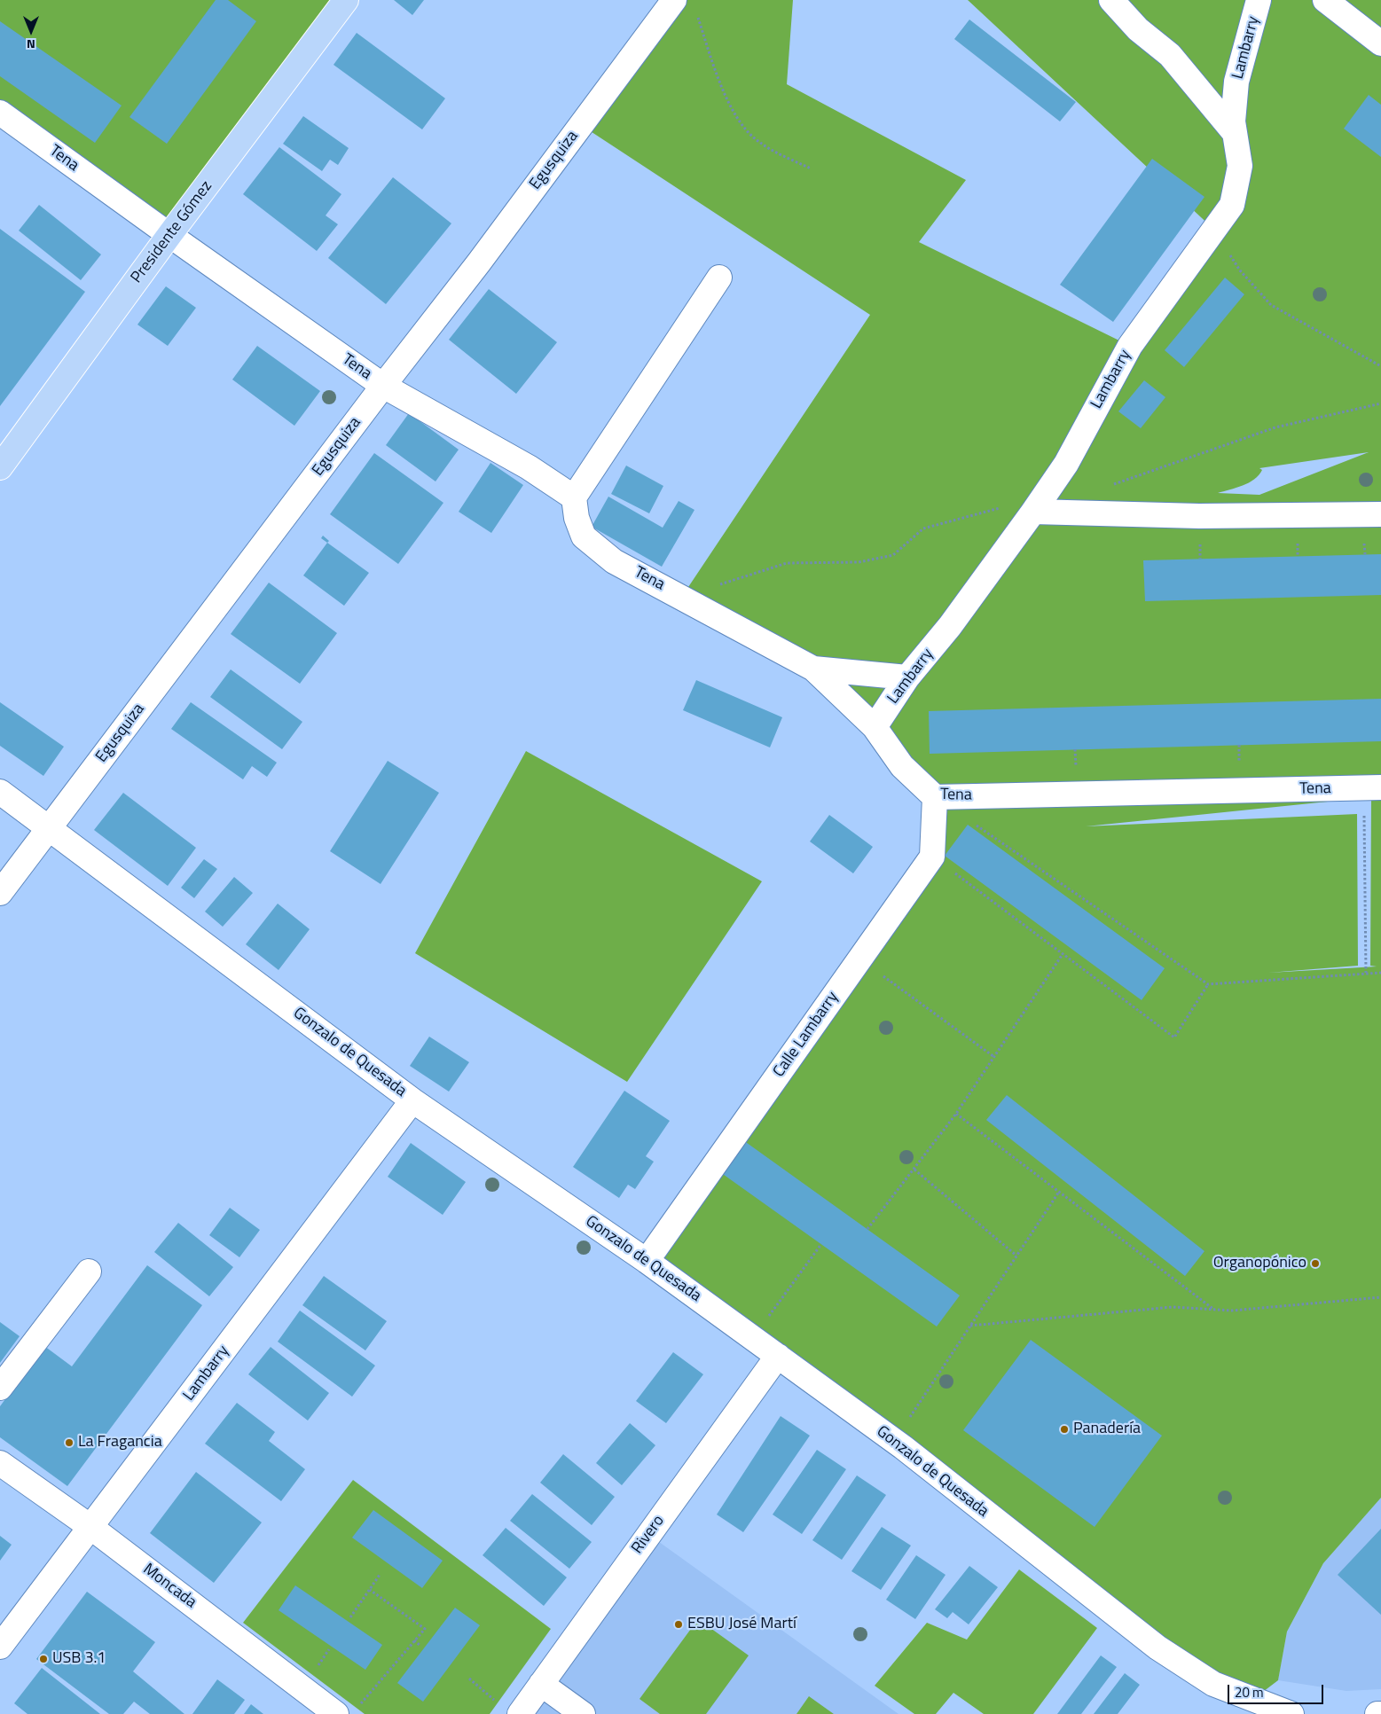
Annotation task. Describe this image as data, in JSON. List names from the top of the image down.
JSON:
{
  "streets": {
    "main road": ["Presidente Gómez"],
    "street": [
      "Lambarry",
      "Tena",
      "Egusquiza",
      "Calle Lambarry",
      "Gonzalo de Quesada",
      "Rivero",
      "Moncada"
    ]
  },
  "crossings": [
    ["Lambarry", "Tena"],
    ["Lambarry", "Gonzalo de Quesada"],
    ["Lambarry", "Moncada"],
    ["Tena", "Egusquiza"],
    ["Tena", "Presidente Gómez"],
    ["Egusquiza", "Gonzalo de Quesada"],
    ["Calle Lambarry", "Gonzalo de Quesada"],
    ["Gonzalo de Quesada", "Rivero"]
  ],
  "places": [
    "Organopónico",
    "Panadería",
    "La Fragancia",
    "ESBU José Martí",
    "USB 3.1"
  ],
  "scale_bar": "20 m",
  "north": "bottom"
}
